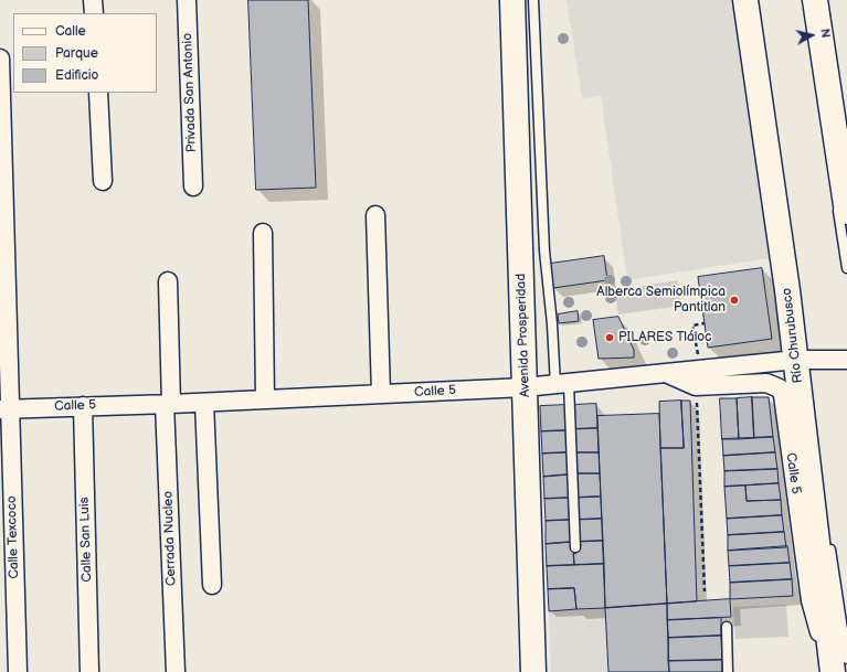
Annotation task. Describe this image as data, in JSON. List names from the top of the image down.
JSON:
{
  "streets": {
    "main road": ["Avenida Prosperidad", "Río Churubusco"],
    "street": [
      "Privada San Antonio",
      "Calle 5",
      "Calle Texcoco",
      "Cerrada Nucleo",
      "Calle San Luis"
    ]
  },
  "crossings": [
    ["Avenida Prosperidad", "Calle 5"],
    ["Río Churubusco", "Calle 5"],
    ["Calle 5", "Calle Texcoco"],
    ["Calle 5", "Cerrada Nucleo"],
    ["Calle 5", "Calle San Luis"]
  ],
  "places": ["Alberca Semiolímpica Pantitlan", "PILARES Tláloc"],
  "legend": ["Calle", "Parque", "Edificio"],
  "north": "right"
}
